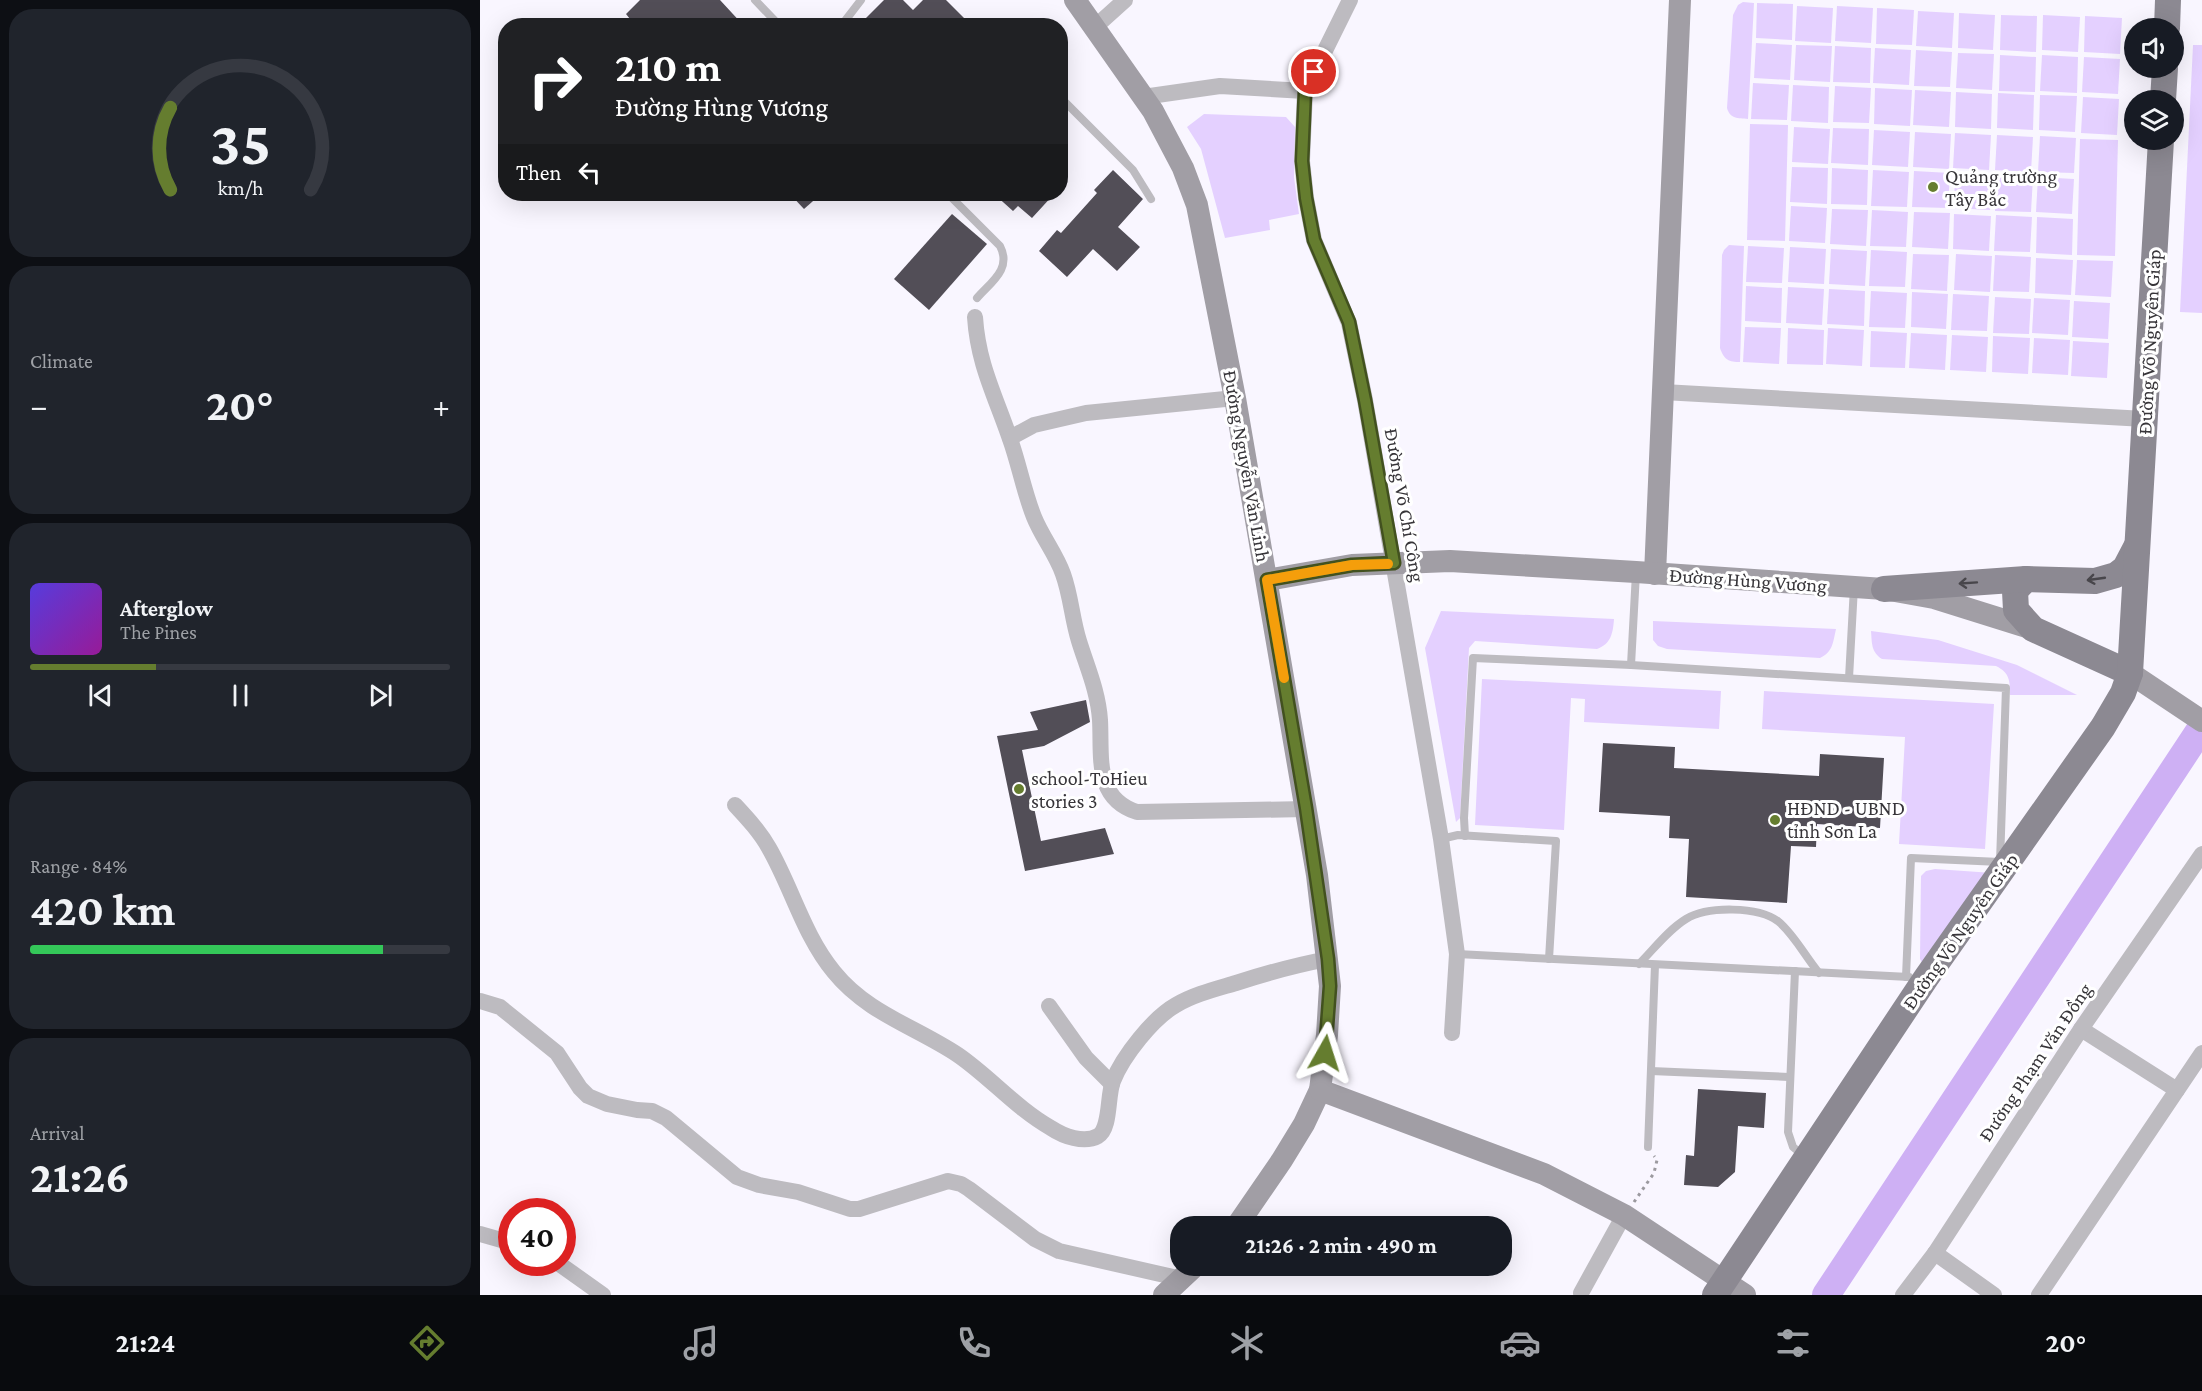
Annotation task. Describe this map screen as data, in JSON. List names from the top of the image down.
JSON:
{
  "streets": {
    "main road": ["Đường Võ Nguyên Giáp", "Đường Hùng Vương"],
    "street": ["Đường Nguyễn Văn Linh", "Đường Võ Chí Công", "Đường Phạm Văn Đồng"]
  },
  "crossings": [
    ["Đường Võ Nguyên Giáp", "Đường Hùng Vương"],
    ["Đường Nguyễn Văn Linh", "Đường Hùng Vương"],
    ["Đường Võ Chí Công", "Đường Hùng Vương"]
  ],
  "places": ["Quảng trường Tây Bắc", "school-ToHieu stories 3", "HĐND - UBND tỉnh Sơn La"],
  "page": {
    "turn": ["210 m", "Đường Hùng Vương"],
    "then": "Then",
    "tile": [
      "Climate",
      ["Range · 84%", "420 km"],
      ["Arrival", "21:26"]
    ],
    "heat": ["−", "20°", "+"],
    "song": ["Afterglow", "The Pines"],
    "limit": "40",
    "trip": "21:26 · 2 min · 490 m",
    "tabs": ["21:24", "20°"],
    "gauge": ["35", "km/h"]
  }
}
